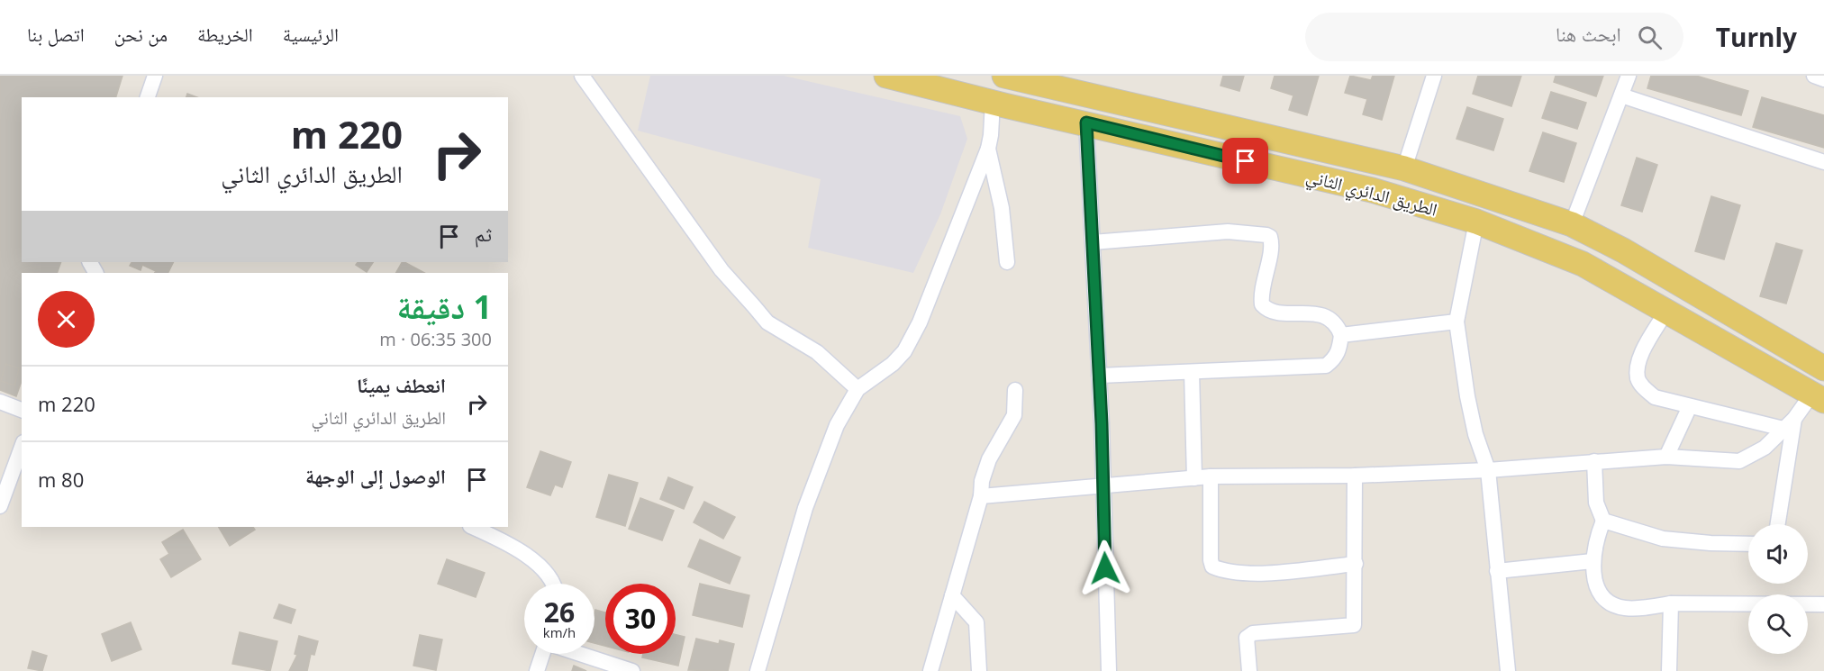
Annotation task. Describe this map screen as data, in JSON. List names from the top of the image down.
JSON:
{
  "streets": {
    "main road": ["الطريق الدائري الثاني"]
  },
  "page": {
    "header": "Turnly",
    "search": "ابحث هنا",
    "nav": [
      "الرئيسية",
      "الخريطة",
      "من نحن",
      "اتصل بنا"
    ],
    "turn": ["220 m", "الطريق الدائري الثاني"],
    "then": "ثم",
    "heading": ["1 دقيقة", "300 m · 06:35"],
    "list": [
      {
        "name": "انعطف يمينًا",
        "note": "الطريق الدائري الثاني",
        "value": "220 m"
      },
      {
        "name": "الوصول إلى الوجهة",
        "value": "80 m"
      }
    ],
    "speed": "26 km/h",
    "limit": "30"
  }
}
